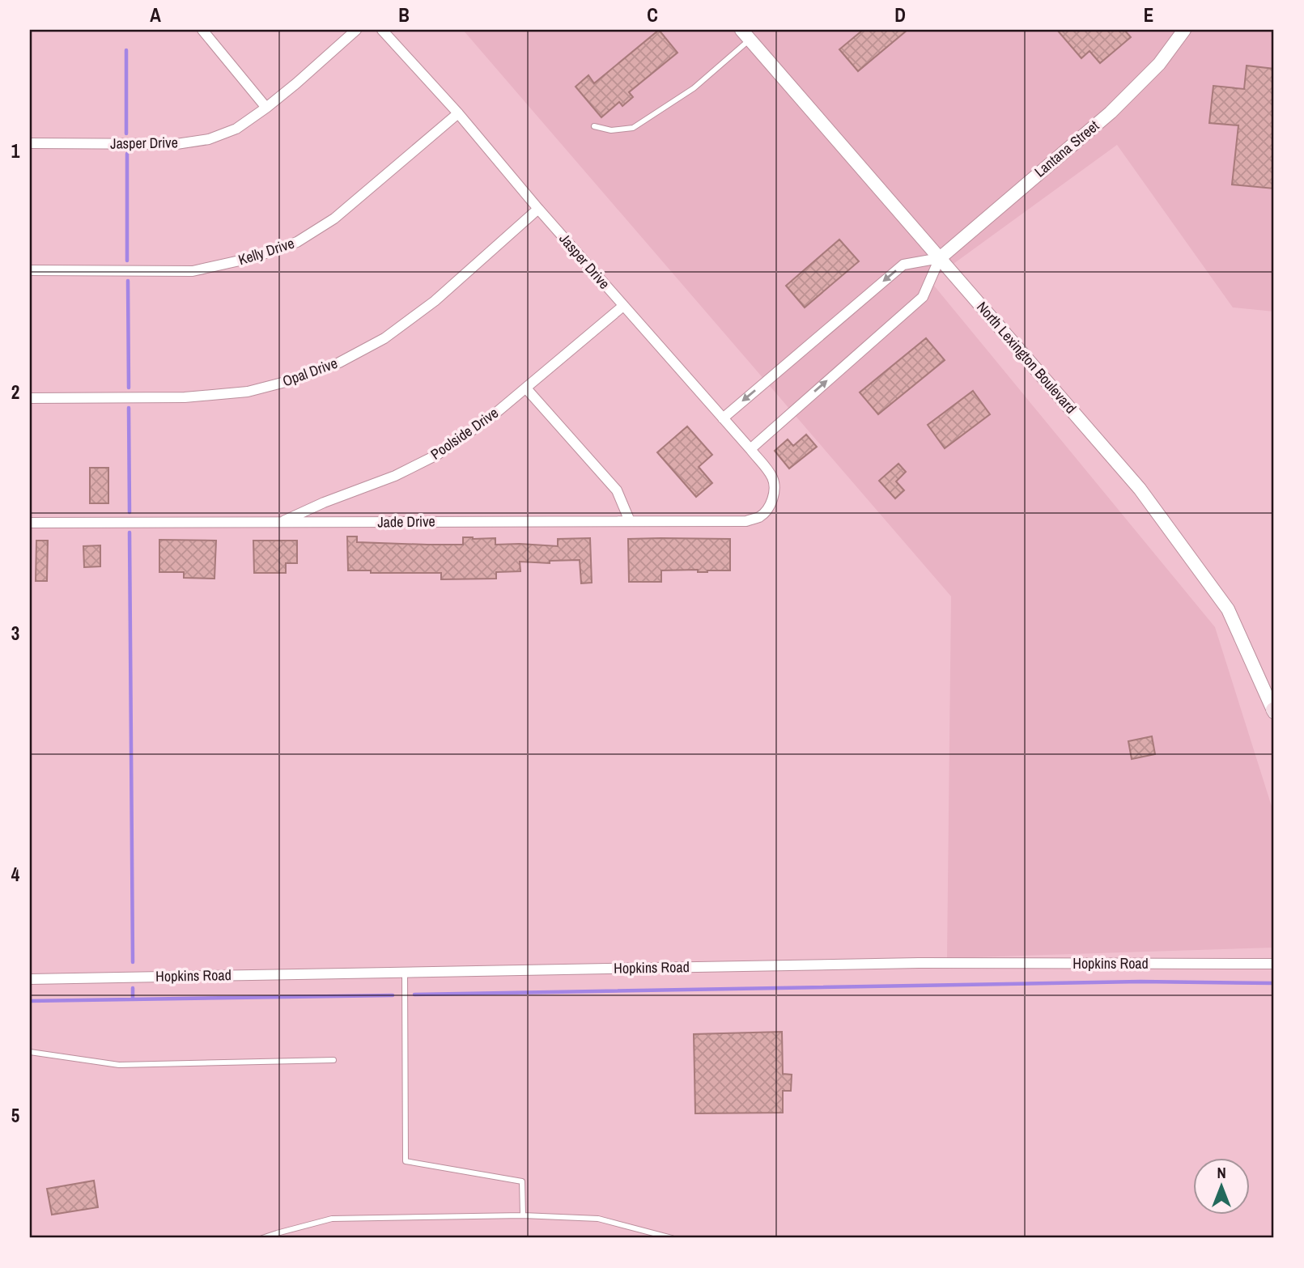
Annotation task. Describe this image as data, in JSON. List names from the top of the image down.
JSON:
{
  "streets": {
    "street": [
      "Jasper Drive",
      "Lantana Street",
      "Kelly Drive",
      "North Lexington Boulevard",
      "Opal Drive",
      "Poolside Drive",
      "Jade Drive",
      "Hopkins Road"
    ]
  },
  "crossings": [
    ["Jasper Drive", "Lantana Street"],
    ["Jasper Drive", "Kelly Drive"],
    ["Jasper Drive", "Opal Drive"],
    ["Jasper Drive", "Poolside Drive"],
    ["Jasper Drive", "Jade Drive"],
    ["Lantana Street", "North Lexington Boulevard"],
    ["Poolside Drive", "Jade Drive"]
  ],
  "north": "top",
  "grid": {
    "columns": [
      "A",
      "B",
      "C",
      "D",
      "E"
    ],
    "rows": [
      "1",
      "2",
      "3",
      "4",
      "5"
    ]
  }
}
